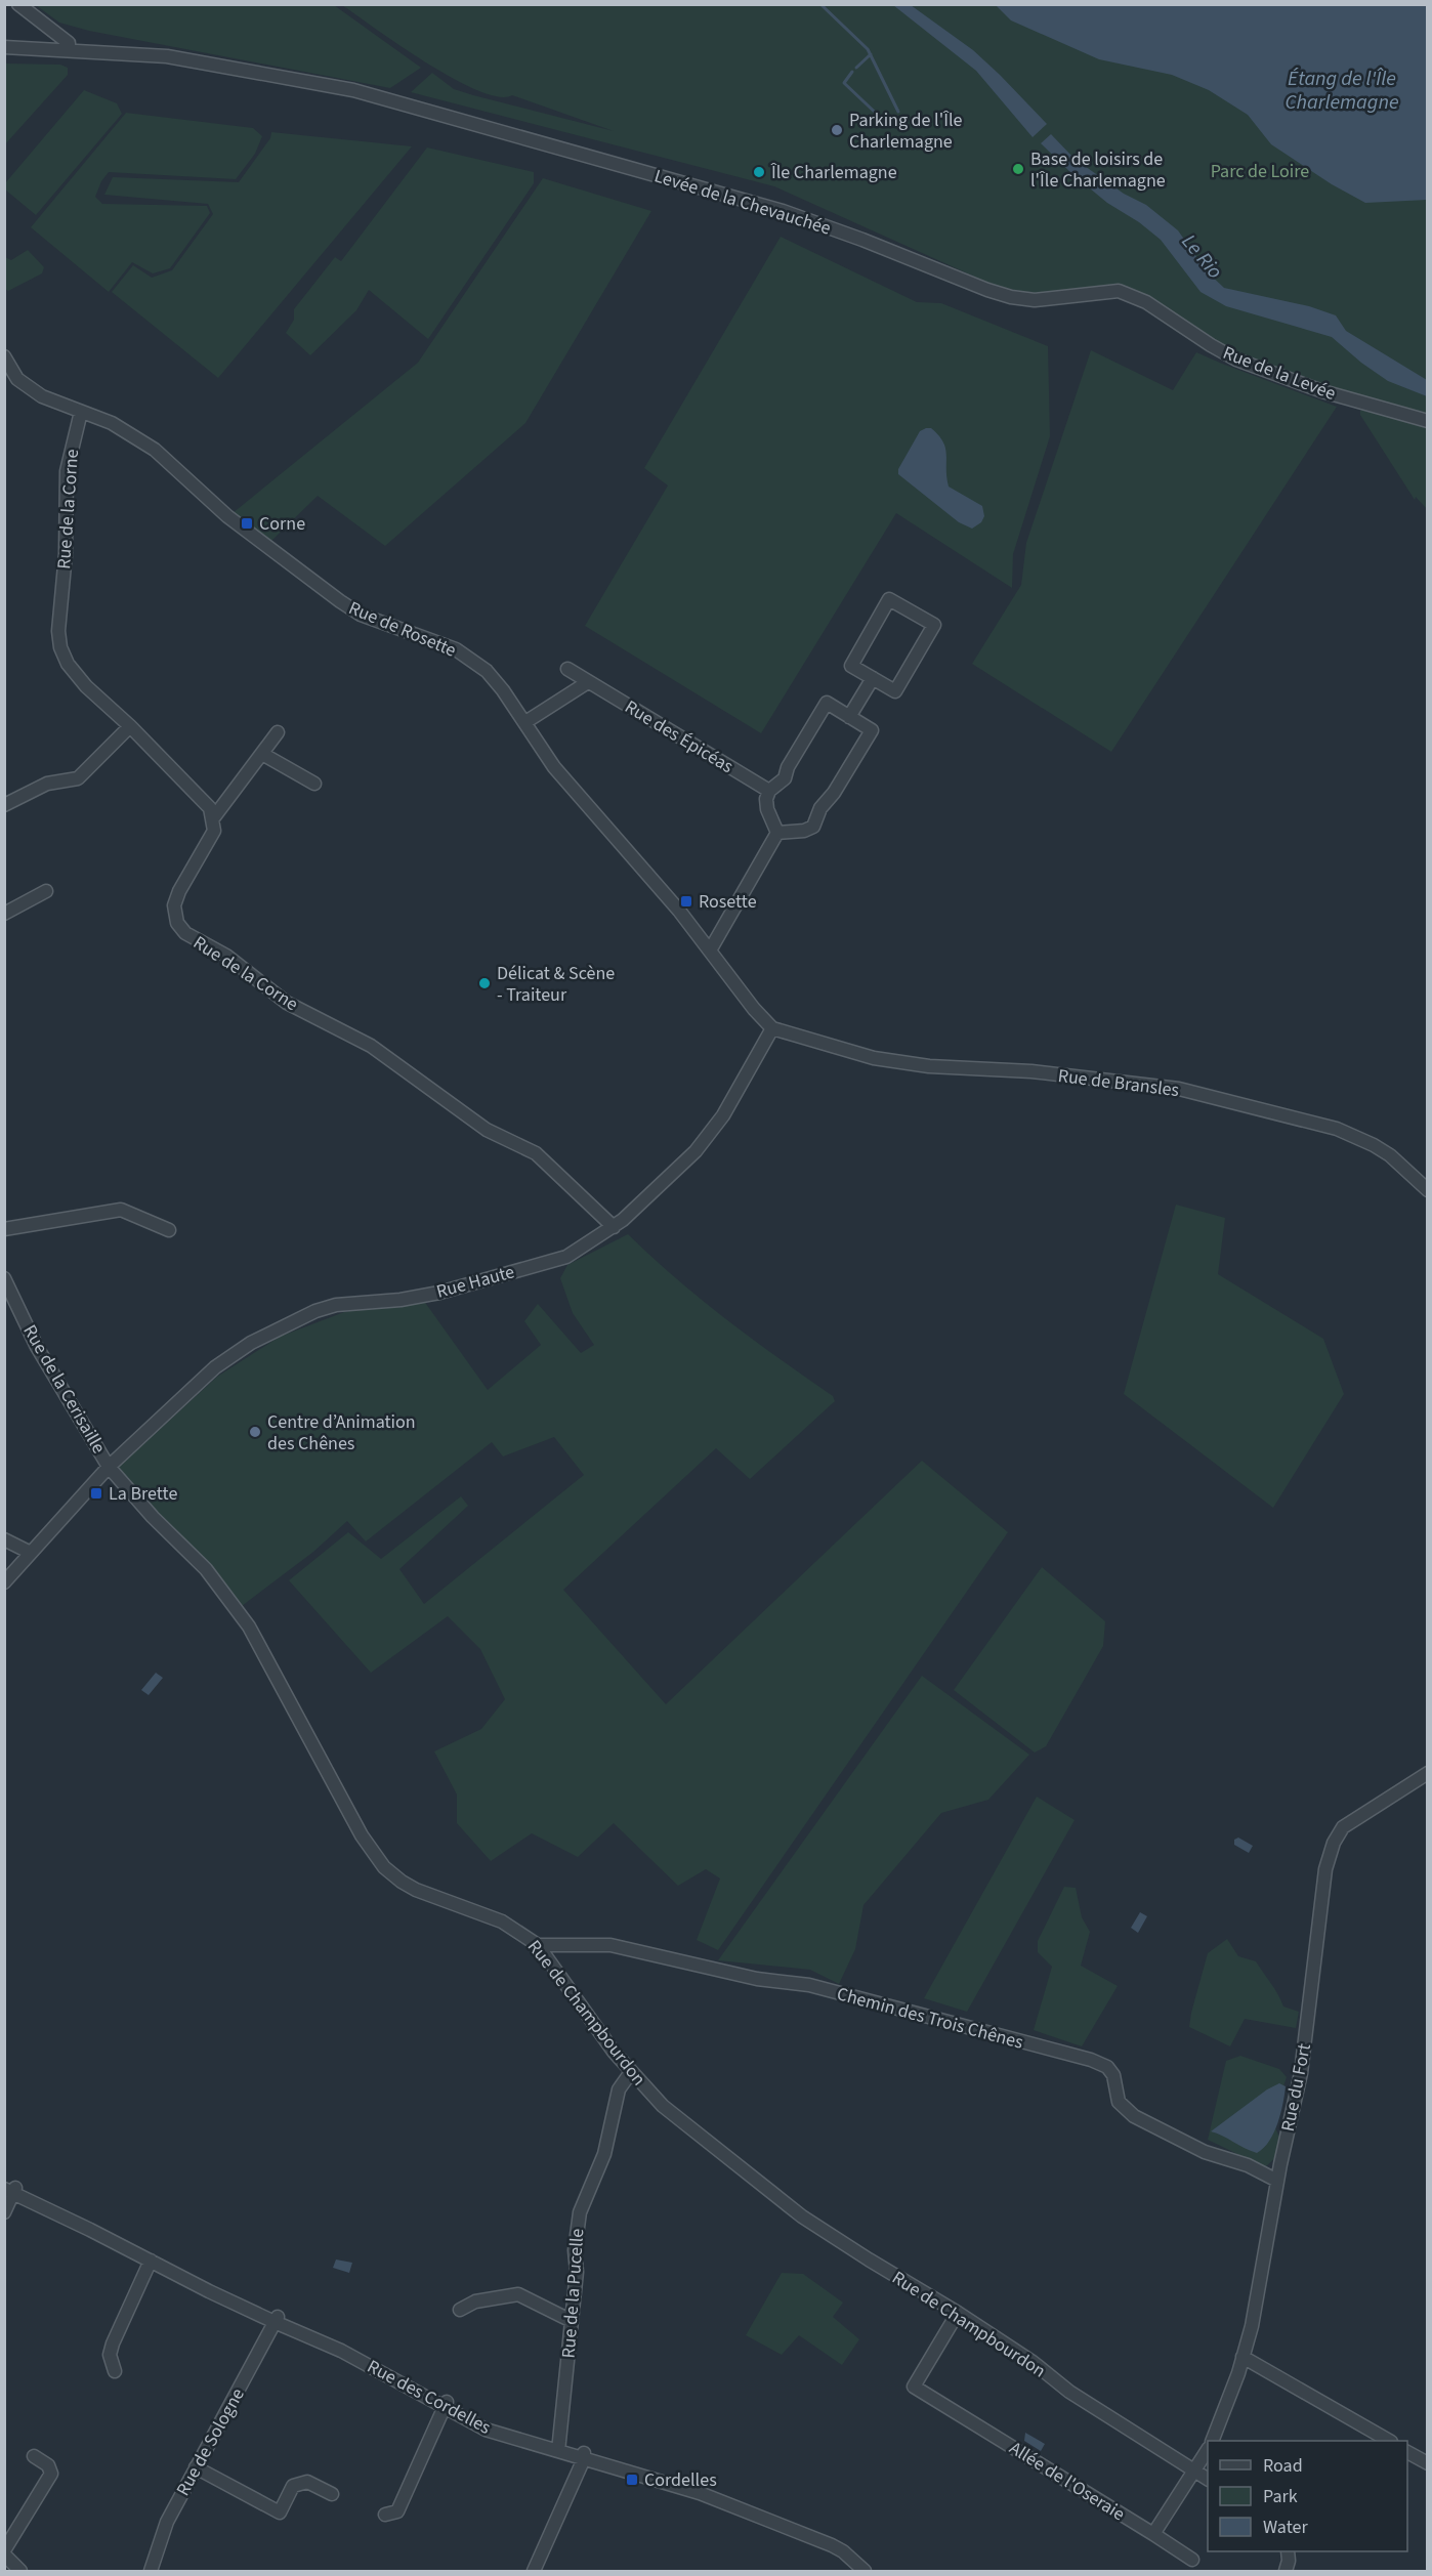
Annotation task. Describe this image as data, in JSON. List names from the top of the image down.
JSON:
{
  "streets": {
    "street": [
      "Levée de la Chevauchée",
      "Rue de la Levée",
      "Rue de la Corne",
      "Rue de Rosette",
      "Rue des Épicéas",
      "Rue de Bransles",
      "Rue Haute",
      "Rue de la Cerisaille",
      "Rue de Champbourdon",
      "Chemin des Trois Chênes",
      "Rue du Fort",
      "Rue de la Pucelle",
      "Rue des Cordelles",
      "Rue de Sologne",
      "Allée de l'Oseraie"
    ]
  },
  "crossings": [
    ["Levée de la Chevauchée", "Rue de la Levée"],
    ["Rue de la Corne", "Rue de Rosette"],
    ["Rue de la Corne", "Rue Haute"],
    ["Rue de Rosette", "Rue de Bransles"],
    ["Rue de Rosette", "Rue Haute"],
    ["Rue de Bransles", "Rue Haute"],
    ["Rue Haute", "Rue de la Cerisaille"],
    ["Rue Haute", "Rue de Champbourdon"],
    ["Rue de la Cerisaille", "Rue de Champbourdon"],
    ["Rue de Champbourdon", "Chemin des Trois Chênes"],
    ["Rue de Champbourdon", "Rue de la Pucelle"],
    ["Rue de Champbourdon", "Allée de l'Oseraie"],
    ["Chemin des Trois Chênes", "Rue du Fort"],
    ["Rue de la Pucelle", "Rue des Cordelles"],
    ["Rue des Cordelles", "Rue de Sologne"]
  ],
  "water": ["Étang de l'Île Charlemagne", "Le Rio"],
  "parks": ["Parc de Loire"],
  "places": {
    "other": [
      "Parking de l'Île Charlemagne",
      "Base de loisirs de l'Île Charlemagne",
      "Île Charlemagne",
      "Délicat & Scène - Traiteur",
      "Centre d’Animation des Chênes"
    ],
    "transit": [
      "Corne",
      "Rosette",
      "La Brette",
      "Cordelles"
    ]
  },
  "legend": ["Road", "Park", "Water"]
}
